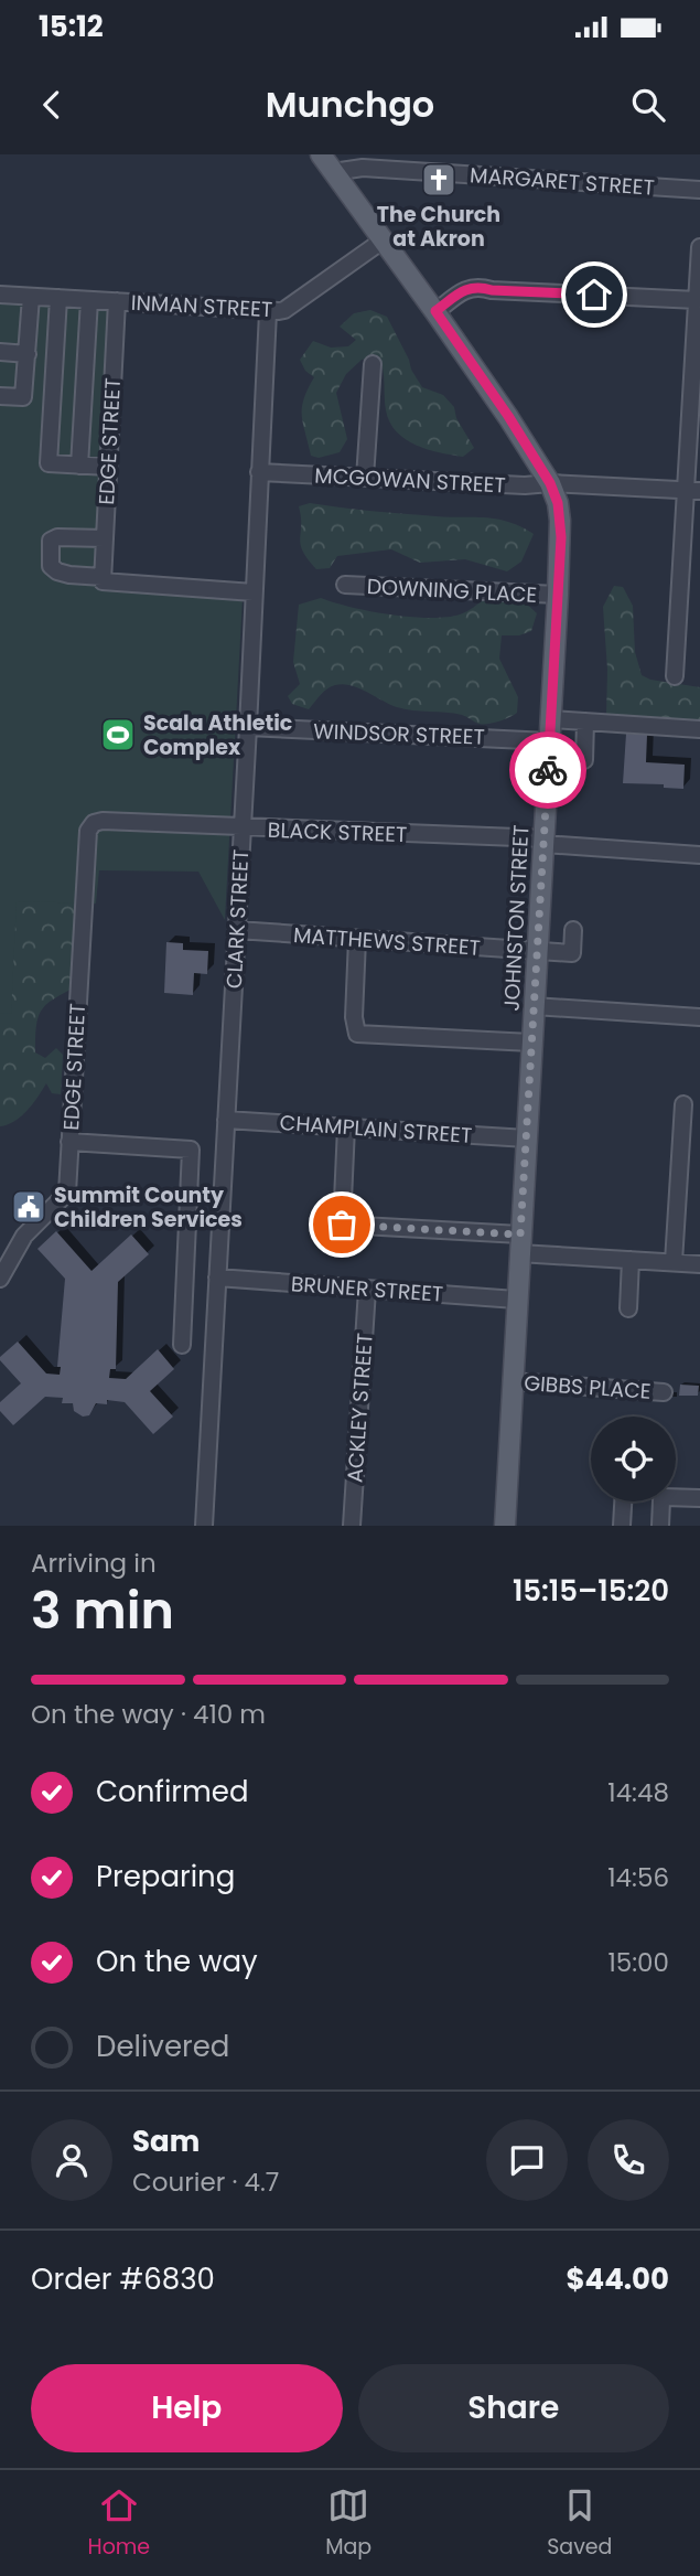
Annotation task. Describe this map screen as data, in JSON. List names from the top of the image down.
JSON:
{
  "streets": {
    "main road": ["JOHNSTON STREET"],
    "street": [
      "MARGARET STREET",
      "INMAN STREET",
      "EDGE STREET",
      "MCGOWAN STREET",
      "DOWNING PLACE",
      "WINDSOR STREET",
      "BLACK STREET",
      "CLARK STREET",
      "MATTHEWS STREET",
      "CHAMPLAIN STREET",
      "BRUNER STREET",
      "GIBBS PLACE",
      "ACKLEY STREET"
    ]
  },
  "crossings": [
    ["MARGARET STREET", "JOHNSTON STREET"],
    ["INMAN STREET", "EDGE STREET"],
    ["INMAN STREET", "JOHNSTON STREET"],
    ["INMAN STREET", "CLARK STREET"],
    ["EDGE STREET", "BLACK STREET"],
    ["MCGOWAN STREET", "JOHNSTON STREET"],
    ["MCGOWAN STREET", "CLARK STREET"],
    ["DOWNING PLACE", "JOHNSTON STREET"],
    ["WINDSOR STREET", "JOHNSTON STREET"],
    ["WINDSOR STREET", "CLARK STREET"],
    ["BLACK STREET", "JOHNSTON STREET"],
    ["BLACK STREET", "CLARK STREET"],
    ["JOHNSTON STREET", "MATTHEWS STREET"],
    ["JOHNSTON STREET", "CHAMPLAIN STREET"],
    ["JOHNSTON STREET", "BRUNER STREET"],
    ["JOHNSTON STREET", "GIBBS PLACE"],
    ["CLARK STREET", "MATTHEWS STREET"],
    ["CLARK STREET", "CHAMPLAIN STREET"],
    ["CLARK STREET", "BRUNER STREET"],
    ["BRUNER STREET", "ACKLEY STREET"]
  ],
  "places": {
    "church": ["The Church at Akron"],
    "sports": ["Scala Athletic Complex"],
    "public building": ["Summit County Children Services"]
  },
  "page": {
    "status": "15:12",
    "header": "Munchgo",
    "heading": ["3 min", "Arriving in", "15:15–15:20"],
    "panel": [
      "Sam",
      "Courier · 4.7",
      "Order #6830",
      "$44.00"
    ],
    "bar": "On the way · 410 m",
    "list": [
      ["Confirmed", "14:48"],
      ["Preparing", "14:56"],
      ["On the way", "15:00"],
      "Delivered"
    ],
    "buttons": ["Help", "Share"],
    "tabs": ["Home", "Map", "Saved"]
  }
}
